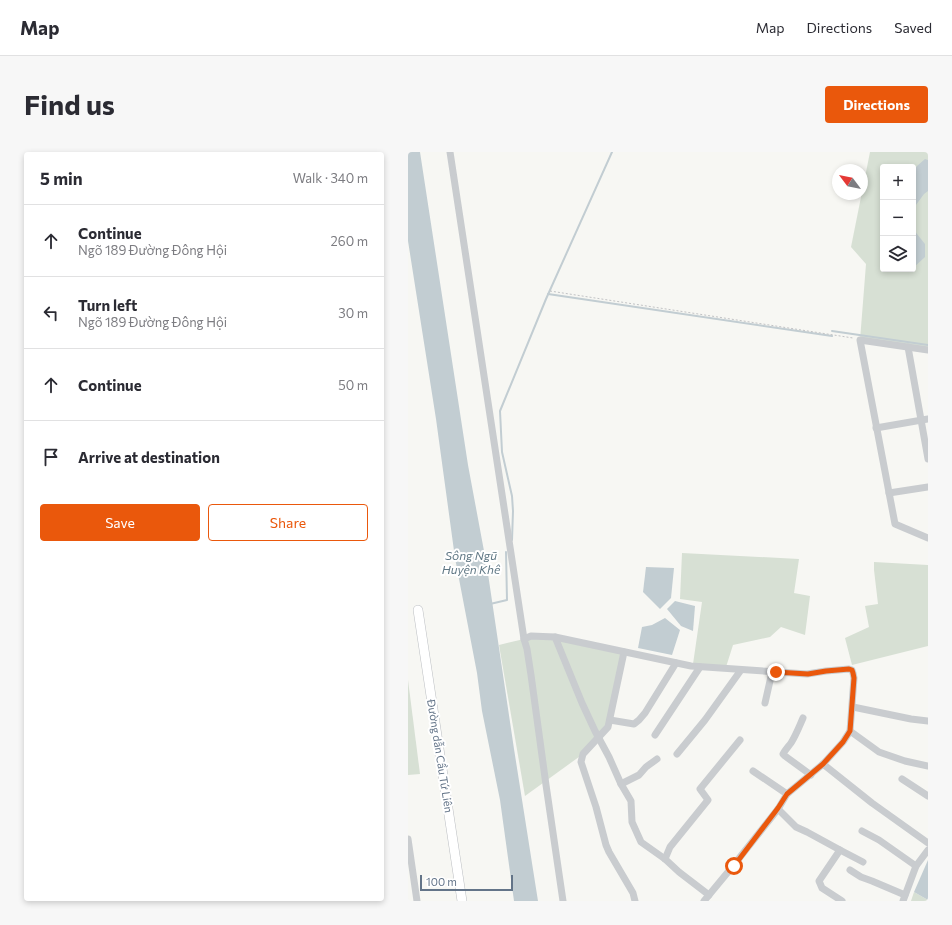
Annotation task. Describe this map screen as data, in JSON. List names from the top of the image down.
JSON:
{
  "streets": {
    "main road": ["Đường dẫn Cầu Tứ Liên"]
  },
  "water": ["Sông Ngũ Huyện Khê"],
  "scale_bar": "100 m",
  "north": "top left",
  "page": {
    "header": "Map",
    "nav": ["Map", "Directions", "Saved"],
    "buttons": [
      "Directions",
      ["Save", "Share"]
    ],
    "title": "Find us",
    "heading": ["5 min", "Walk · 340 m"],
    "map_buttons": ["+", "−"],
    "list": [
      ["Continue", "Ngõ 189 Đường Đông Hội", "260 m"],
      ["Turn left", "Ngõ 189 Đường Đông Hội", "30 m"],
      ["Continue", "50 m"],
      "Arrive at destination"
    ],
    "scale": "100 m"
  }
}
